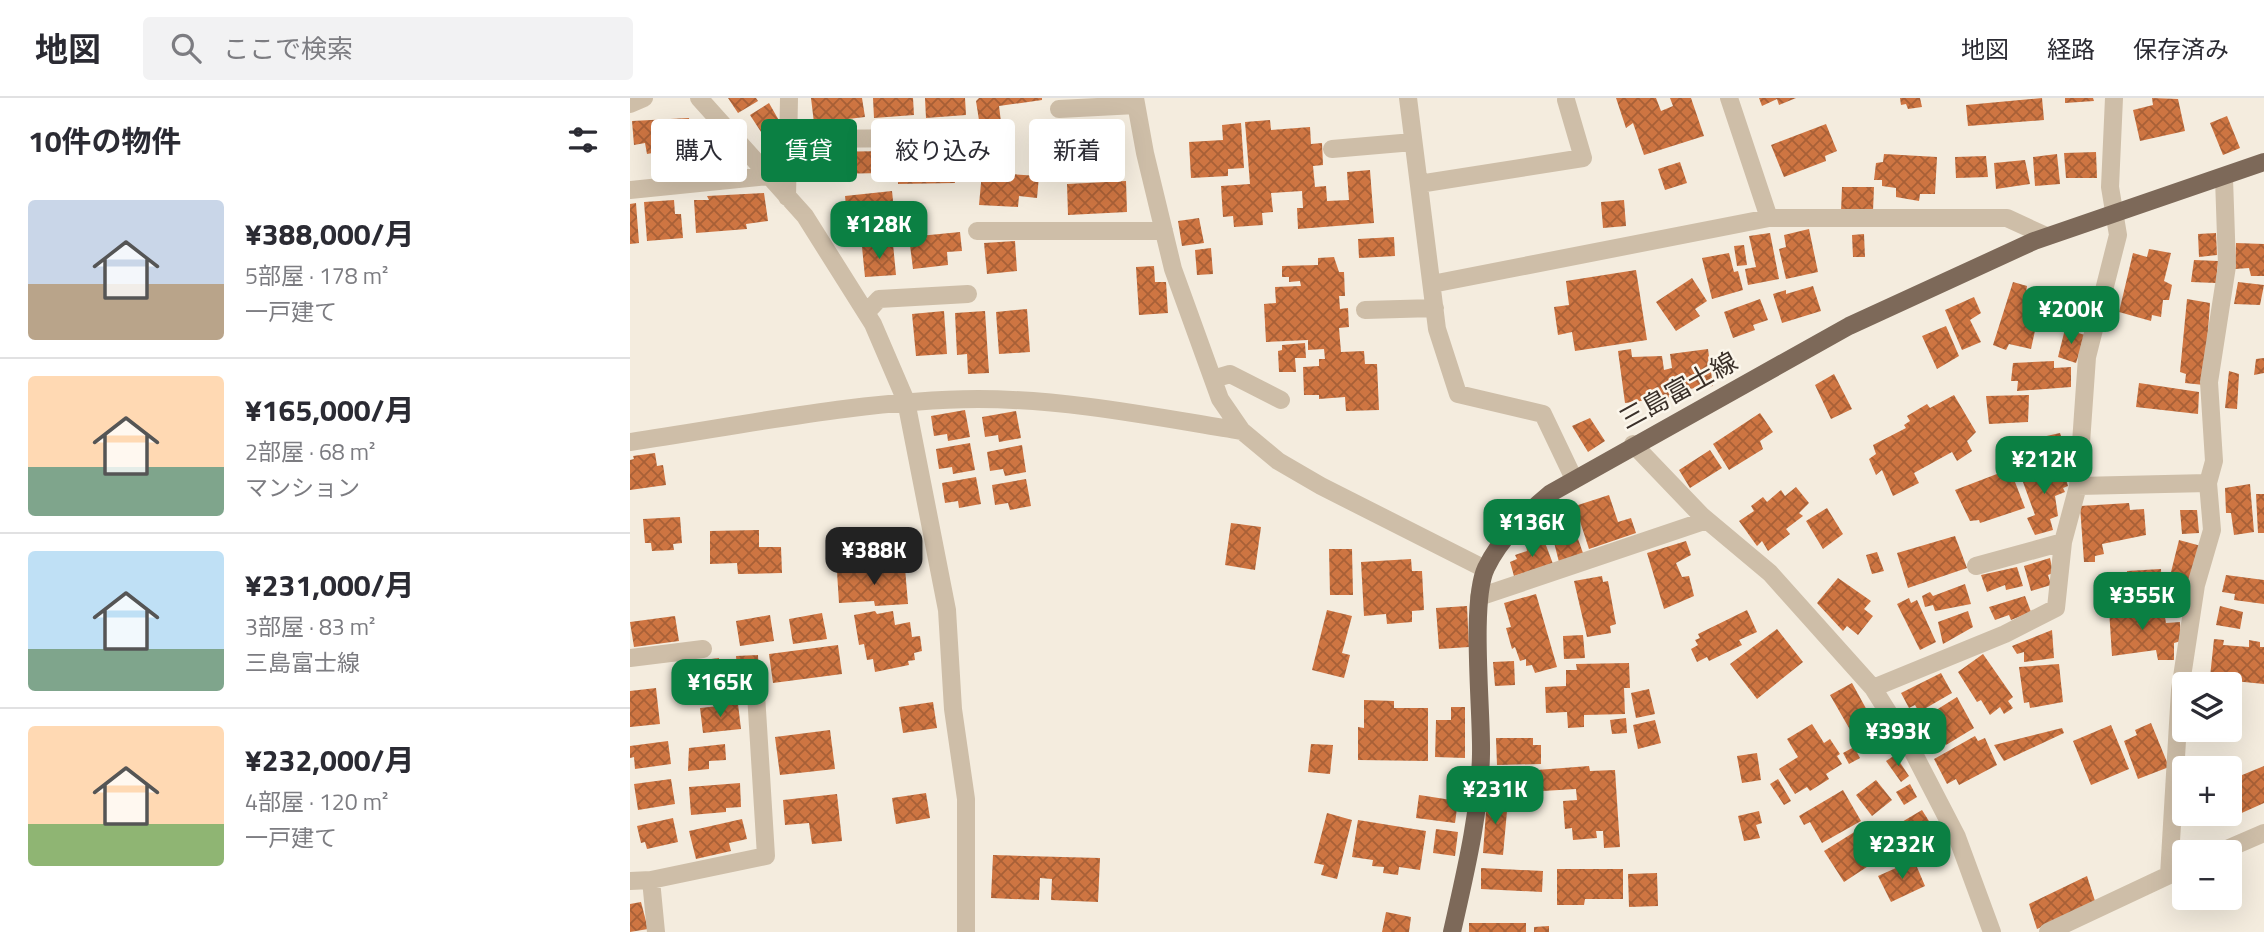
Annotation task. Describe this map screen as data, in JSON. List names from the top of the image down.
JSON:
{
  "streets": {
    "main road": ["三島富士線"]
  },
  "page": {
    "header": "地図",
    "search": "ここで検索",
    "nav": ["地図", "経路", "保存済み"],
    "heading": "10件の物件",
    "chip": [
      "購入",
      "賃貸",
      "絞り込み",
      "新着"
    ],
    "list": [
      {
        "name": "¥388,000/月",
        "note": "5部屋 · 178 m² · 一戸建て"
      },
      {
        "name": "¥165,000/月",
        "note": "2部屋 · 68 m² · マンション"
      },
      {
        "name": "¥231,000/月",
        "note": "3部屋 · 83 m² · 三島富士線"
      },
      {
        "name": "¥232,000/月",
        "note": "4部屋 · 120 m² · 一戸建て"
      }
    ],
    "price": [
      "¥128K",
      "¥200K",
      "¥212K",
      "¥136K",
      "¥388K",
      "¥355K",
      "¥165K",
      "¥393K",
      "¥231K",
      "¥232K"
    ],
    "map_buttons": ["+", "−"]
  }
}
